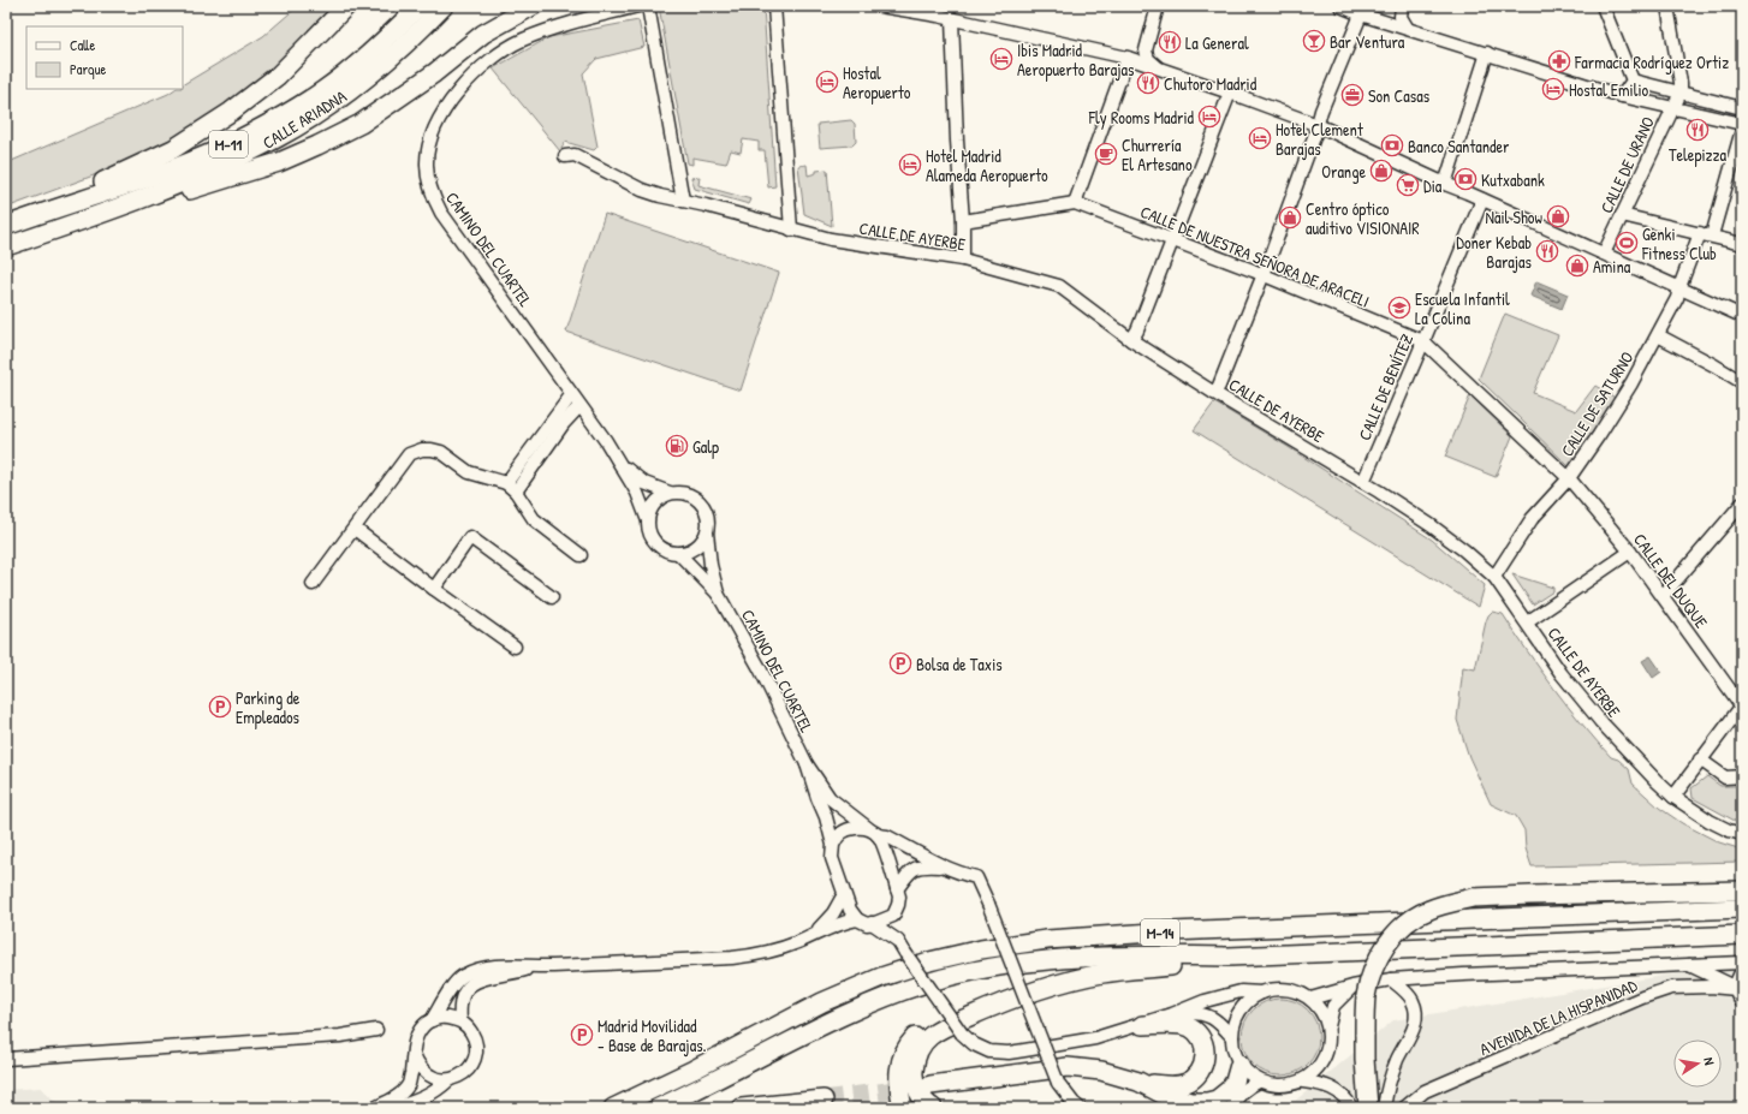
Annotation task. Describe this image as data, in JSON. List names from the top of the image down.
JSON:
{
  "streets": {
    "highway": ["CALLE ARIADNA", "M-11", "M-14"],
    "street": [
      "CALLE DE URANO",
      "CALLE DE AYERBE",
      "CAMINO DEL CUARTEL",
      "CALLE DE NUESTRA SEÑORA DE ARACELI",
      "CALLE DE BENÍTEZ",
      "CALLE DE SATURNO",
      "CALLE DEL DUQUE",
      "AVENIDA DE LA HISPANIDAD"
    ]
  },
  "crossings": [
    ["CALLE DE AYERBE", "CALLE DE BENÍTEZ"],
    ["CALLE DE AYERBE", "CALLE DE SATURNO"],
    ["CALLE DE NUESTRA SEÑORA DE ARACELI", "CALLE DE BENÍTEZ"],
    ["CALLE DE NUESTRA SEÑORA DE ARACELI", "CALLE DE SATURNO"],
    ["CALLE DE NUESTRA SEÑORA DE ARACELI", "CALLE DEL DUQUE"],
    ["CALLE DE SATURNO", "CALLE DEL DUQUE"]
  ],
  "places": {
    "bar": ["Bar Ventura"],
    "restaurant": [
      "La General",
      "Chutoro Madrid",
      "Telepizza",
      "Doner Kebab Barajas"
    ],
    "hotel": [
      "Ibis Madrid Aeropuerto Barajas",
      "Hostal Aeropuerto",
      "Hostal Emilio",
      "Fly Rooms Madrid",
      "Hotel Clement Barajas",
      "Hotel Madrid Alameda Aeropuerto"
    ],
    "pharmacy": ["Farmacia Rodríguez Ortiz"],
    "office": ["Son Casas"],
    "bank": ["Banco Santander", "Kutxabank"],
    "cafe": ["Churrería El Artesano"],
    "shop": [
      "Orange",
      "Nail Show",
      "Centro óptico auditivo VISIONAIR",
      "Amina"
    ],
    "supermarket": ["Dia"],
    "sports": ["Genki Fitness Club"],
    "school or university": ["Escuela Infantil La Colina"],
    "fuel station": ["Galp"],
    "parking": ["Bolsa de Taxis", "Parking de Empleados", "Madrid Movilidad - Base de Barajas."]
  },
  "legend": ["Calle", "Parque"],
  "north": "right"
}
